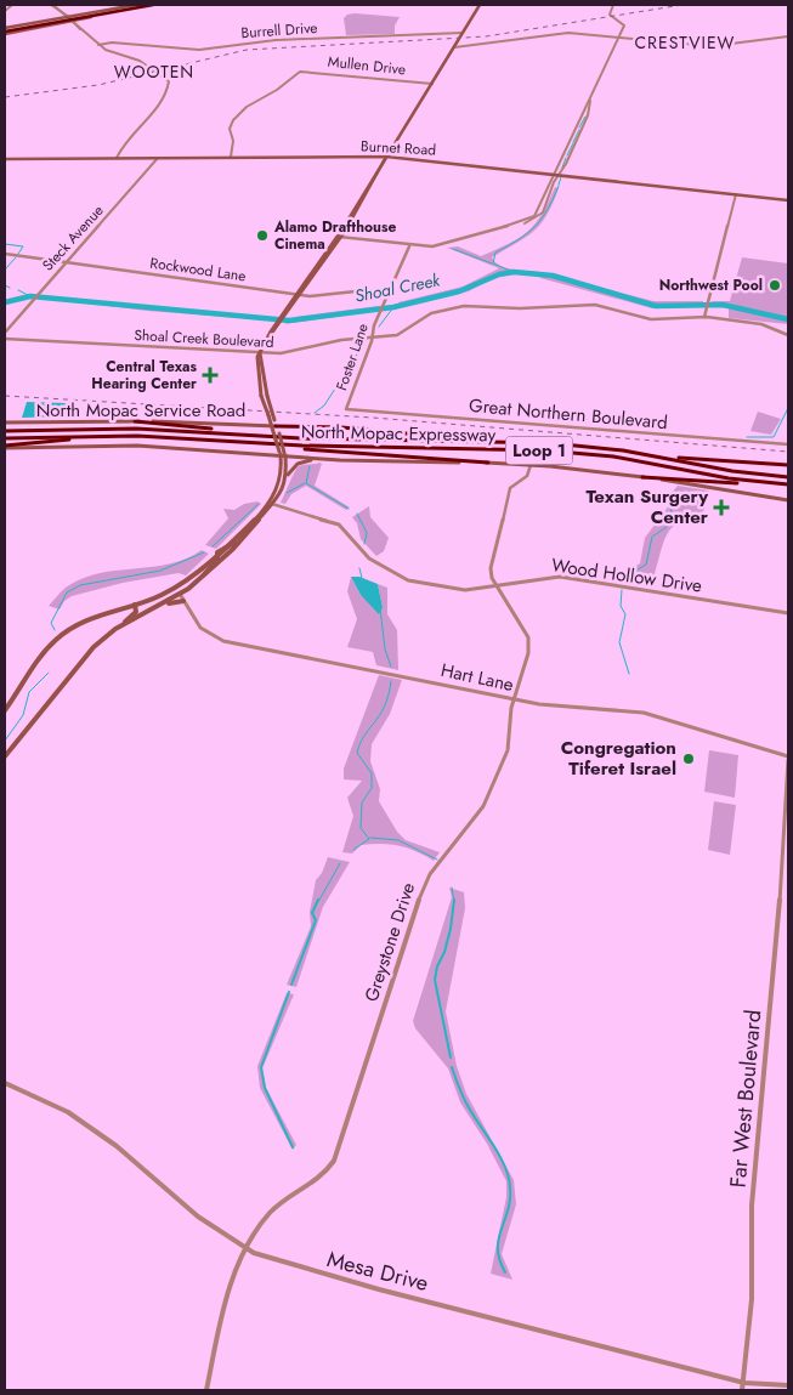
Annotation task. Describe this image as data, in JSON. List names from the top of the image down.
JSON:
{
  "streets": {
    "highway": ["North Mopac Expressway", "Loop 1"],
    "main road": ["Burnet Road", "North Mopac Service Road"],
    "street": [
      "Burrell Drive",
      "Mullen Drive",
      "Steck Avenue",
      "Rockwood Lane",
      "Shoal Creek Boulevard",
      "Foster Lane",
      "Great Northern Boulevard",
      "Wood Hollow Drive",
      "Hart Lane",
      "Greystone Drive",
      "Far West Boulevard",
      "Mesa Drive"
    ]
  },
  "crossings": [
    ["Mullen Drive", "Burnet Road"],
    ["Burnet Road", "Steck Avenue"],
    ["Steck Avenue", "Rockwood Lane"],
    ["Rockwood Lane", "Foster Lane"],
    ["Shoal Creek Boulevard", "Foster Lane"],
    ["Foster Lane", "Great Northern Boulevard"],
    ["North Mopac Service Road", "Greystone Drive"],
    ["Wood Hollow Drive", "Greystone Drive"],
    ["Hart Lane", "Greystone Drive"],
    ["Hart Lane", "Far West Boulevard"],
    ["Greystone Drive", "Mesa Drive"],
    ["Far West Boulevard", "Mesa Drive"]
  ],
  "districts": ["CRESTVIEW", "WOOTEN"],
  "water": ["Shoal Creek"],
  "places": {
    "other": ["Alamo Drafthouse Cinema", "Northwest Pool", "Congregation Tiferet Israel"],
    "health": ["Central Texas Hearing Center", "Texan Surgery Center"]
  }
}
